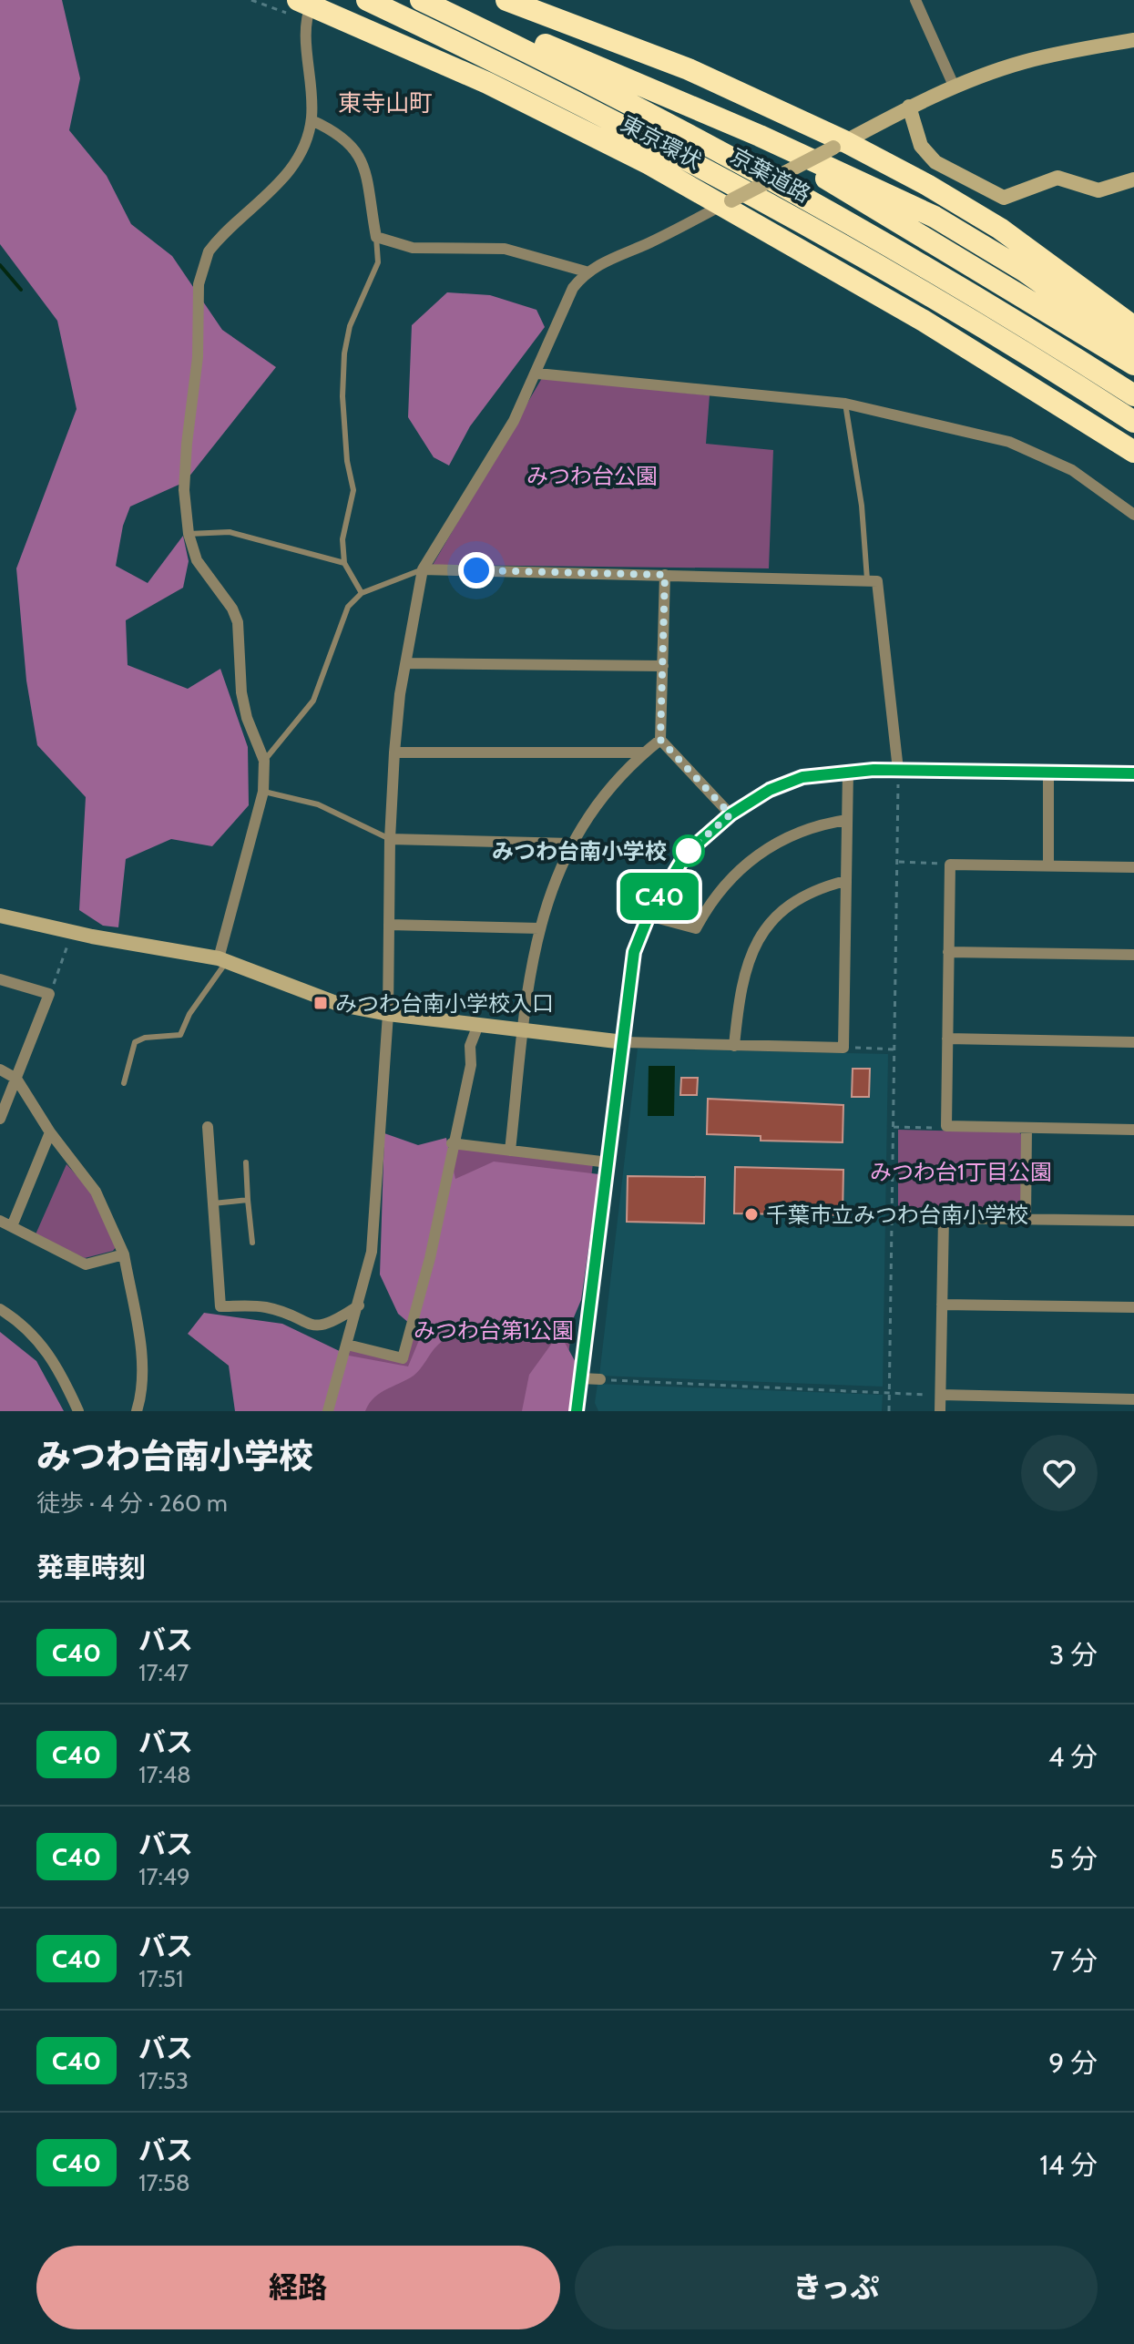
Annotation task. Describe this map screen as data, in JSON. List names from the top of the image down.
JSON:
{
  "streets": {
    "highway": ["東京環状", "京葉道路"]
  },
  "districts": ["東寺山町"],
  "parks": ["みつわ台公園", "みつわ台1丁目公園", "みつわ台第1公園"],
  "places": {
    "other": ["みつわ台南小学校", "千葉市立みつわ台南小学校"],
    "transit": ["みつわ台南小学校入口"]
  },
  "lines": ["bus line C40"],
  "page": {
    "on_map": "C40",
    "heading": [
      ["みつわ台南小学校", "徒歩 · 4 分 · 260 m"],
      "発車時刻"
    ],
    "list": [
      {
        "mark": "C40",
        "name": "バス",
        "note": "17:47",
        "value": "3 分"
      },
      {
        "mark": "C40",
        "name": "バス",
        "note": "17:48",
        "value": "4 分"
      },
      {
        "mark": "C40",
        "name": "バス",
        "note": "17:49",
        "value": "5 分"
      },
      {
        "mark": "C40",
        "name": "バス",
        "note": "17:51",
        "value": "7 分"
      },
      {
        "mark": "C40",
        "name": "バス",
        "note": "17:53",
        "value": "9 分"
      },
      {
        "mark": "C40",
        "name": "バス",
        "note": "17:58",
        "value": "14 分"
      }
    ],
    "buttons": ["経路", "きっぷ"]
  }
}
